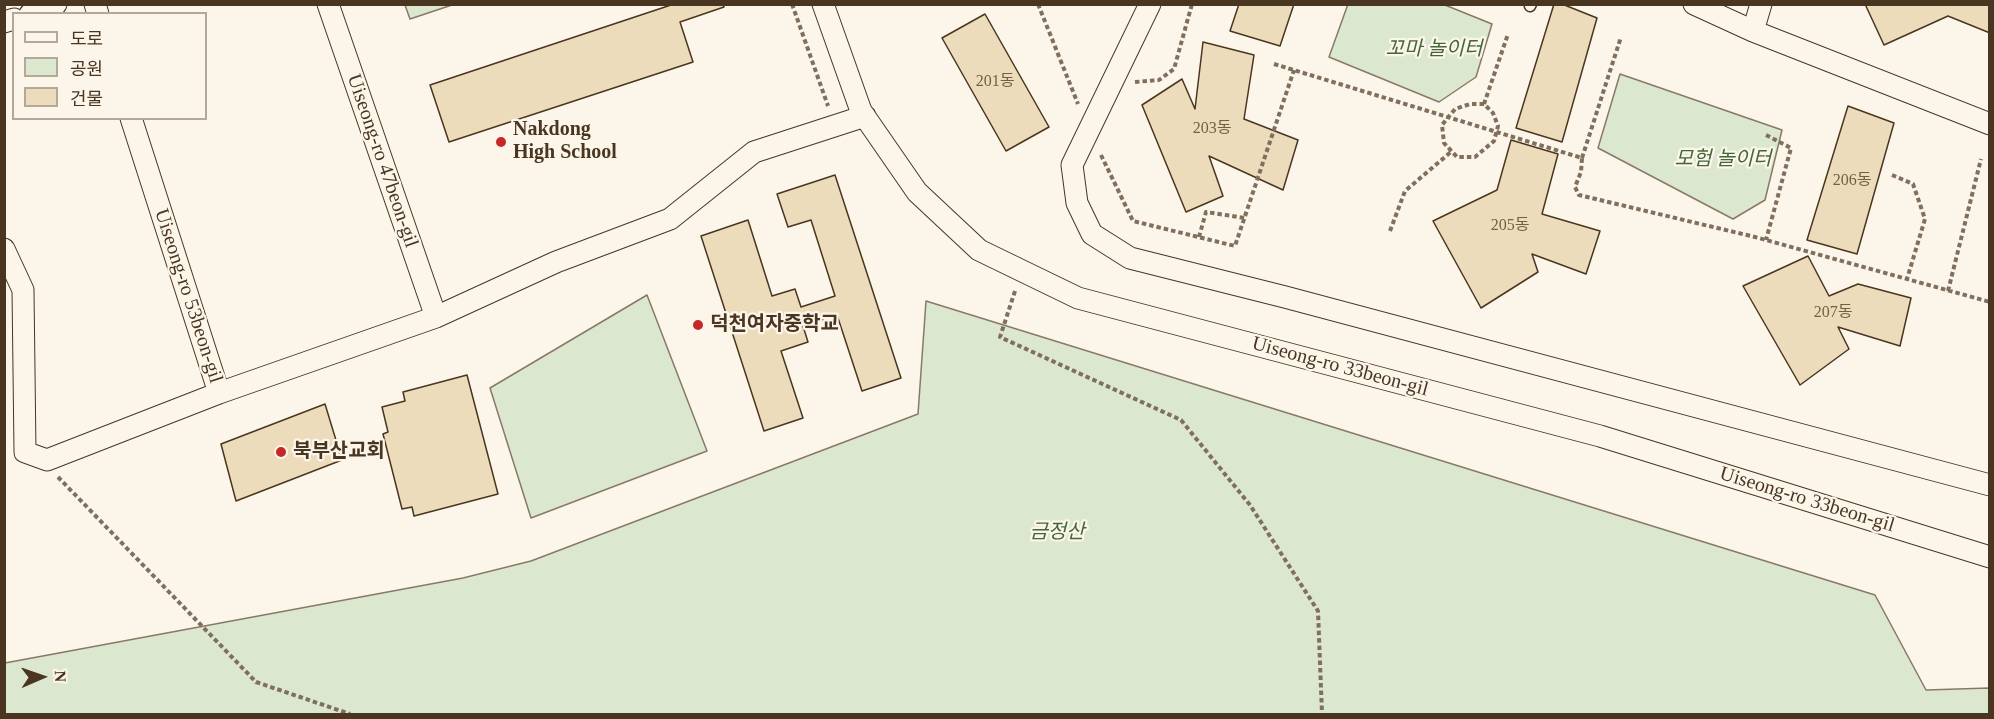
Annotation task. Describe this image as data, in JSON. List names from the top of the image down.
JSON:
{
  "streets": {
    "street": ["Uiseong-ro 47beon-gil", "Uiseong-ro 53beon-gil", "Uiseong-ro 33beon-gil"]
  },
  "crossings": [
    ["Uiseong-ro 47beon-gil", "Uiseong-ro 53beon-gil"],
    ["Uiseong-ro 53beon-gil", "Uiseong-ro 33beon-gil"]
  ],
  "parks": ["꼬마 놀이터", "모험 놀이터", "금정산"],
  "places": ["Nakdong High School", "덕천여자중학교", "북부산교회"],
  "house_numbers": [
    "201동",
    "203동",
    "206동",
    "205동",
    "207동"
  ],
  "legend": ["도로", "공원", "건물"],
  "north": "right"
}
